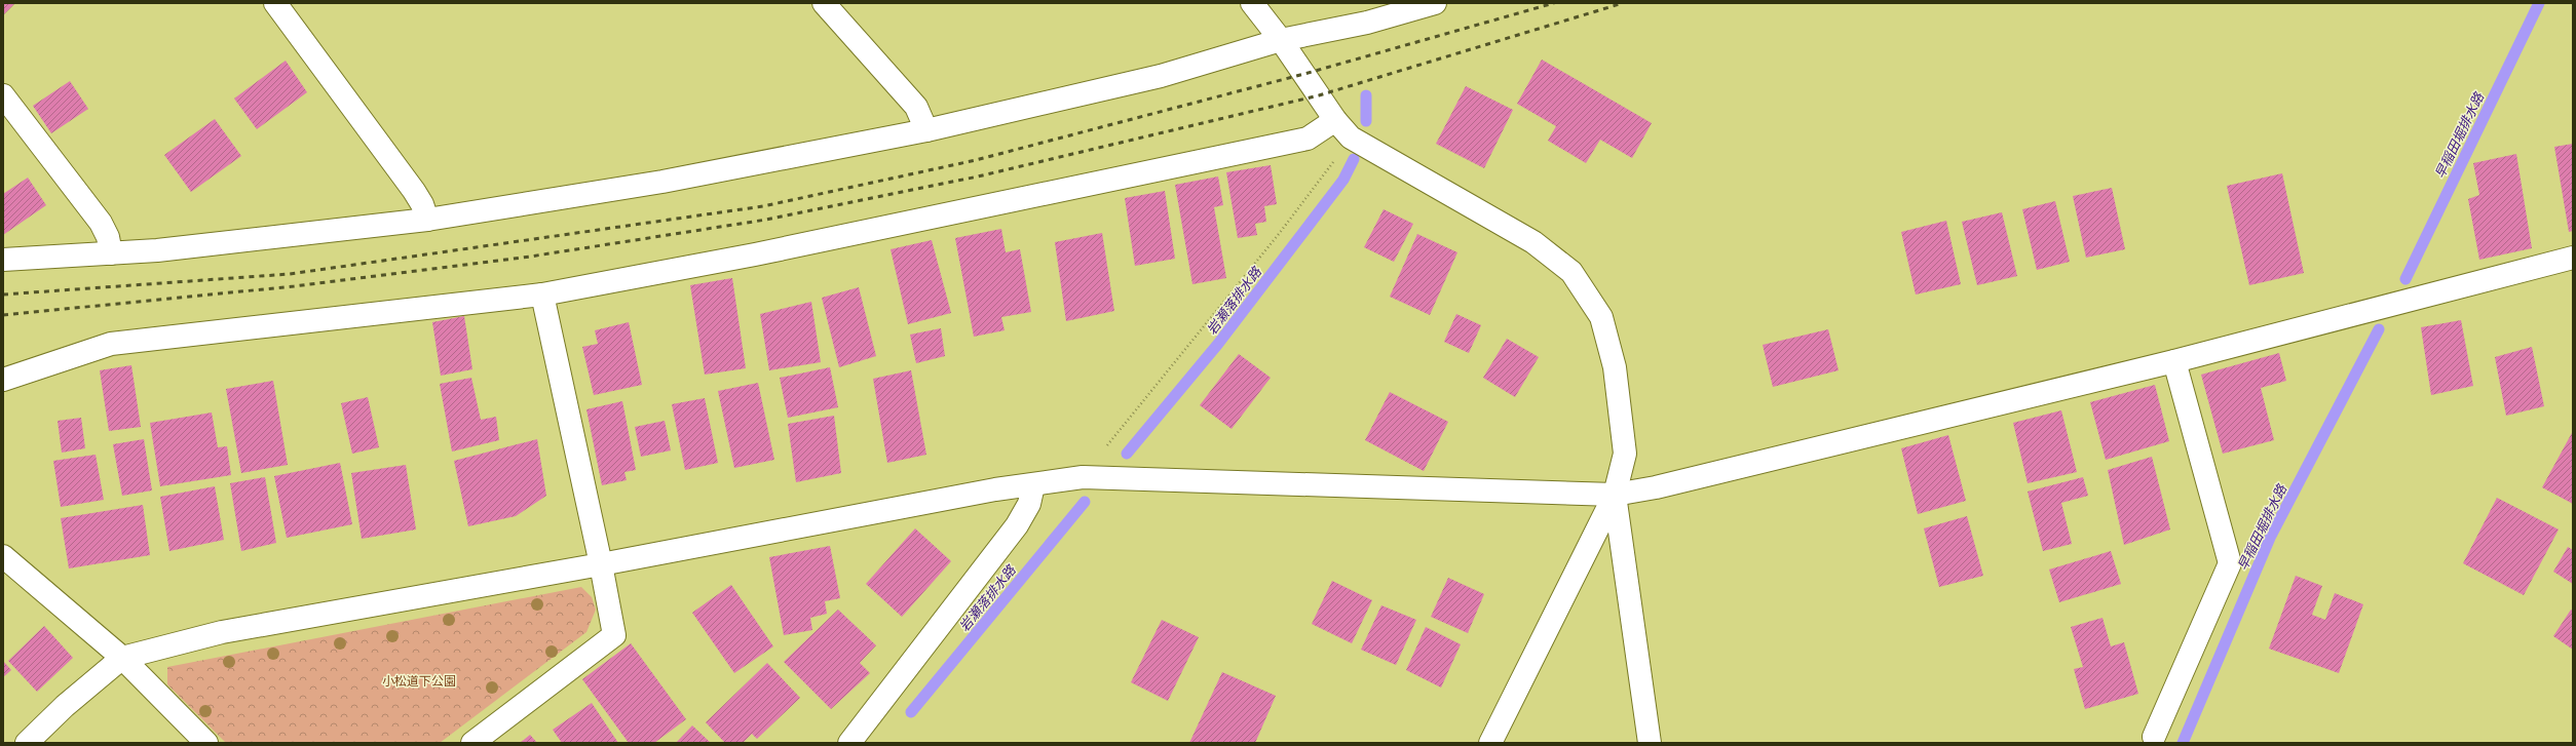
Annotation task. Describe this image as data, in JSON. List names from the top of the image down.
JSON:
{
  "water": ["早稲田堀排水路", "岩瀬落排水路"],
  "parks": ["小松道下公園"]
}
